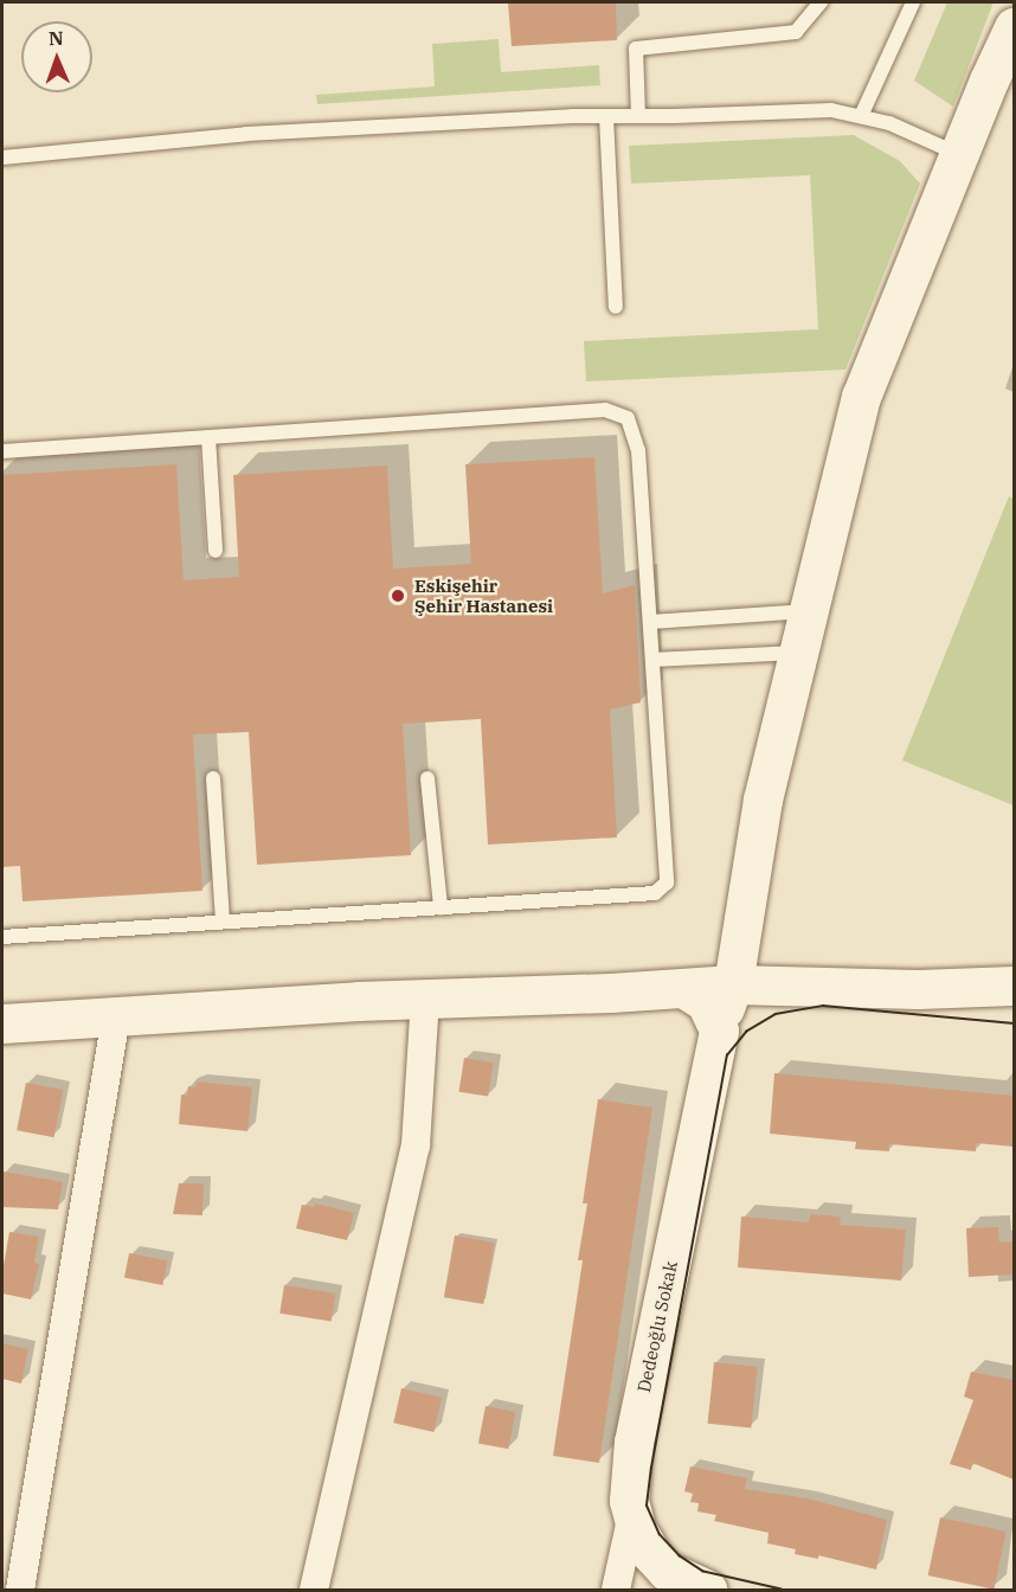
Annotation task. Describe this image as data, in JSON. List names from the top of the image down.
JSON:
{
  "streets": {
    "street": ["Dedeoğlu Sokak"]
  },
  "places": ["Eskişehir Şehir Hastanesi"],
  "north": "top"
}
